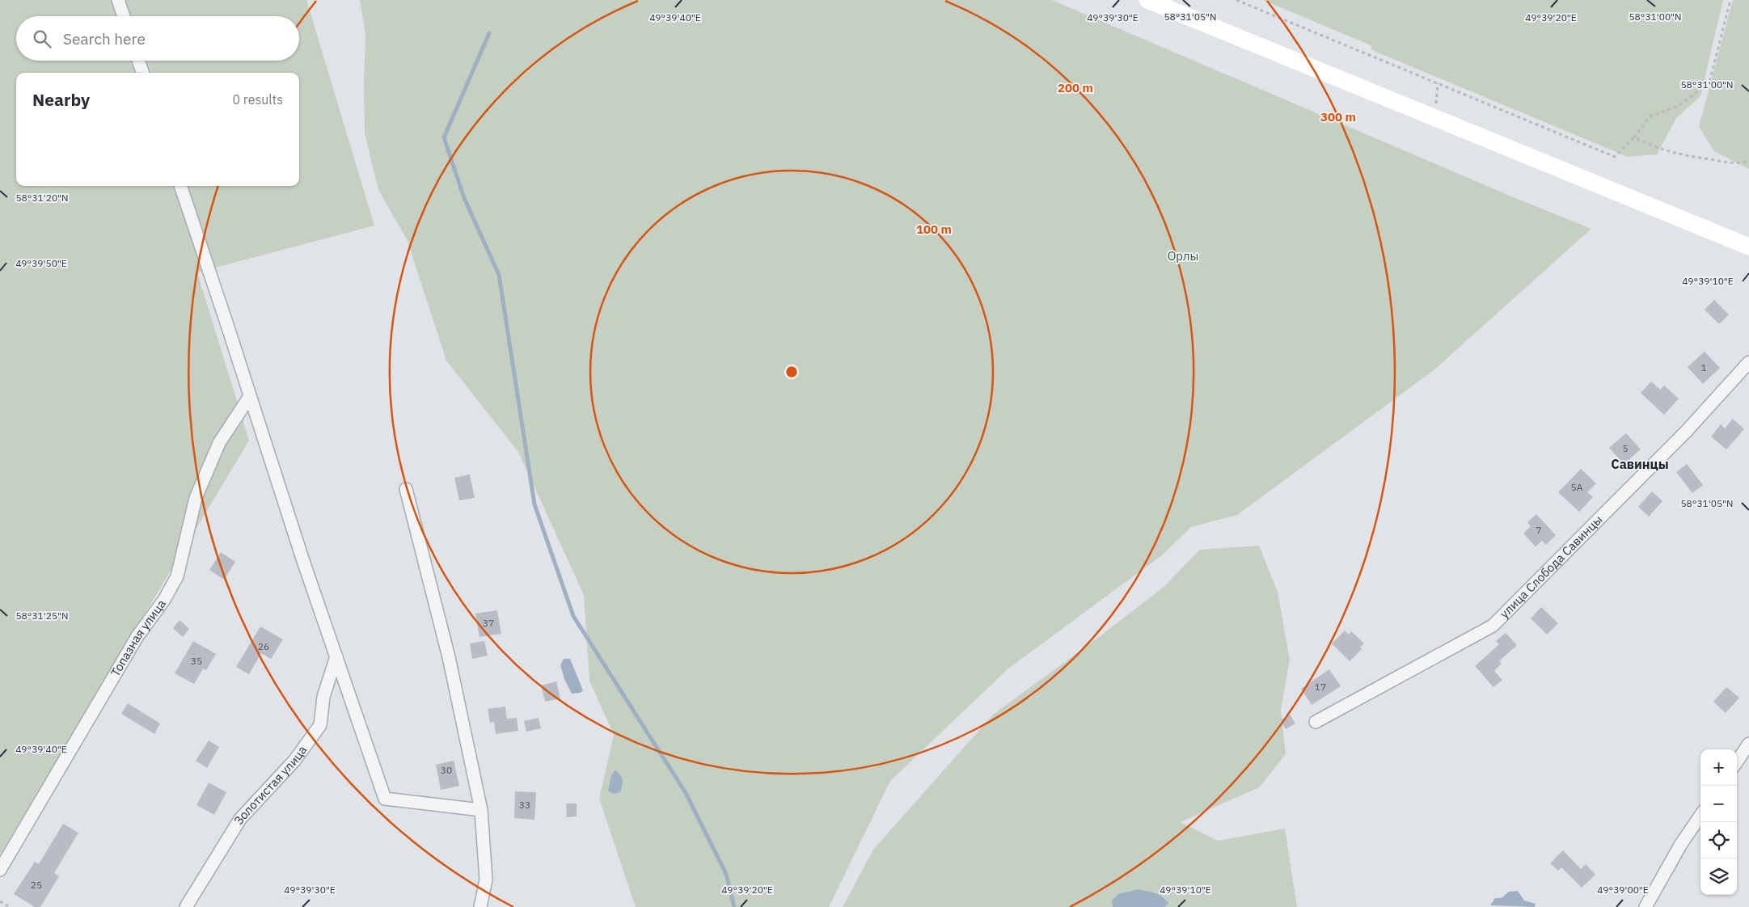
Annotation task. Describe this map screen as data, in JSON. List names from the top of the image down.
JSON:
{
  "streets": {
    "street": ["улица Слобода Савинцы", "Топазная улица", "Золотистая улица"]
  },
  "districts": ["Савинцы"],
  "parks": ["Орлы"],
  "house_numbers": [
    "1",
    "5",
    "5А",
    "7",
    "37",
    "26",
    "35",
    "17",
    "30",
    "33",
    "25"
  ],
  "page": {
    "search": "Search here",
    "heading": ["Nearby", "0 results"],
    "map_buttons": ["+", "−"]
  },
  "coordinates": [
    "58°31'00\"N",
    "58°31'05\"N",
    "49°39'40\"E",
    "49°39'20\"E",
    "49°39'30\"E",
    "58°31'20\"N",
    "49°39'50\"E",
    "49°39'10\"E",
    "58°31'25\"N",
    "49°39'00\"E"
  ],
  "rings": ["200 m", "300 m", "100 m"]
}
